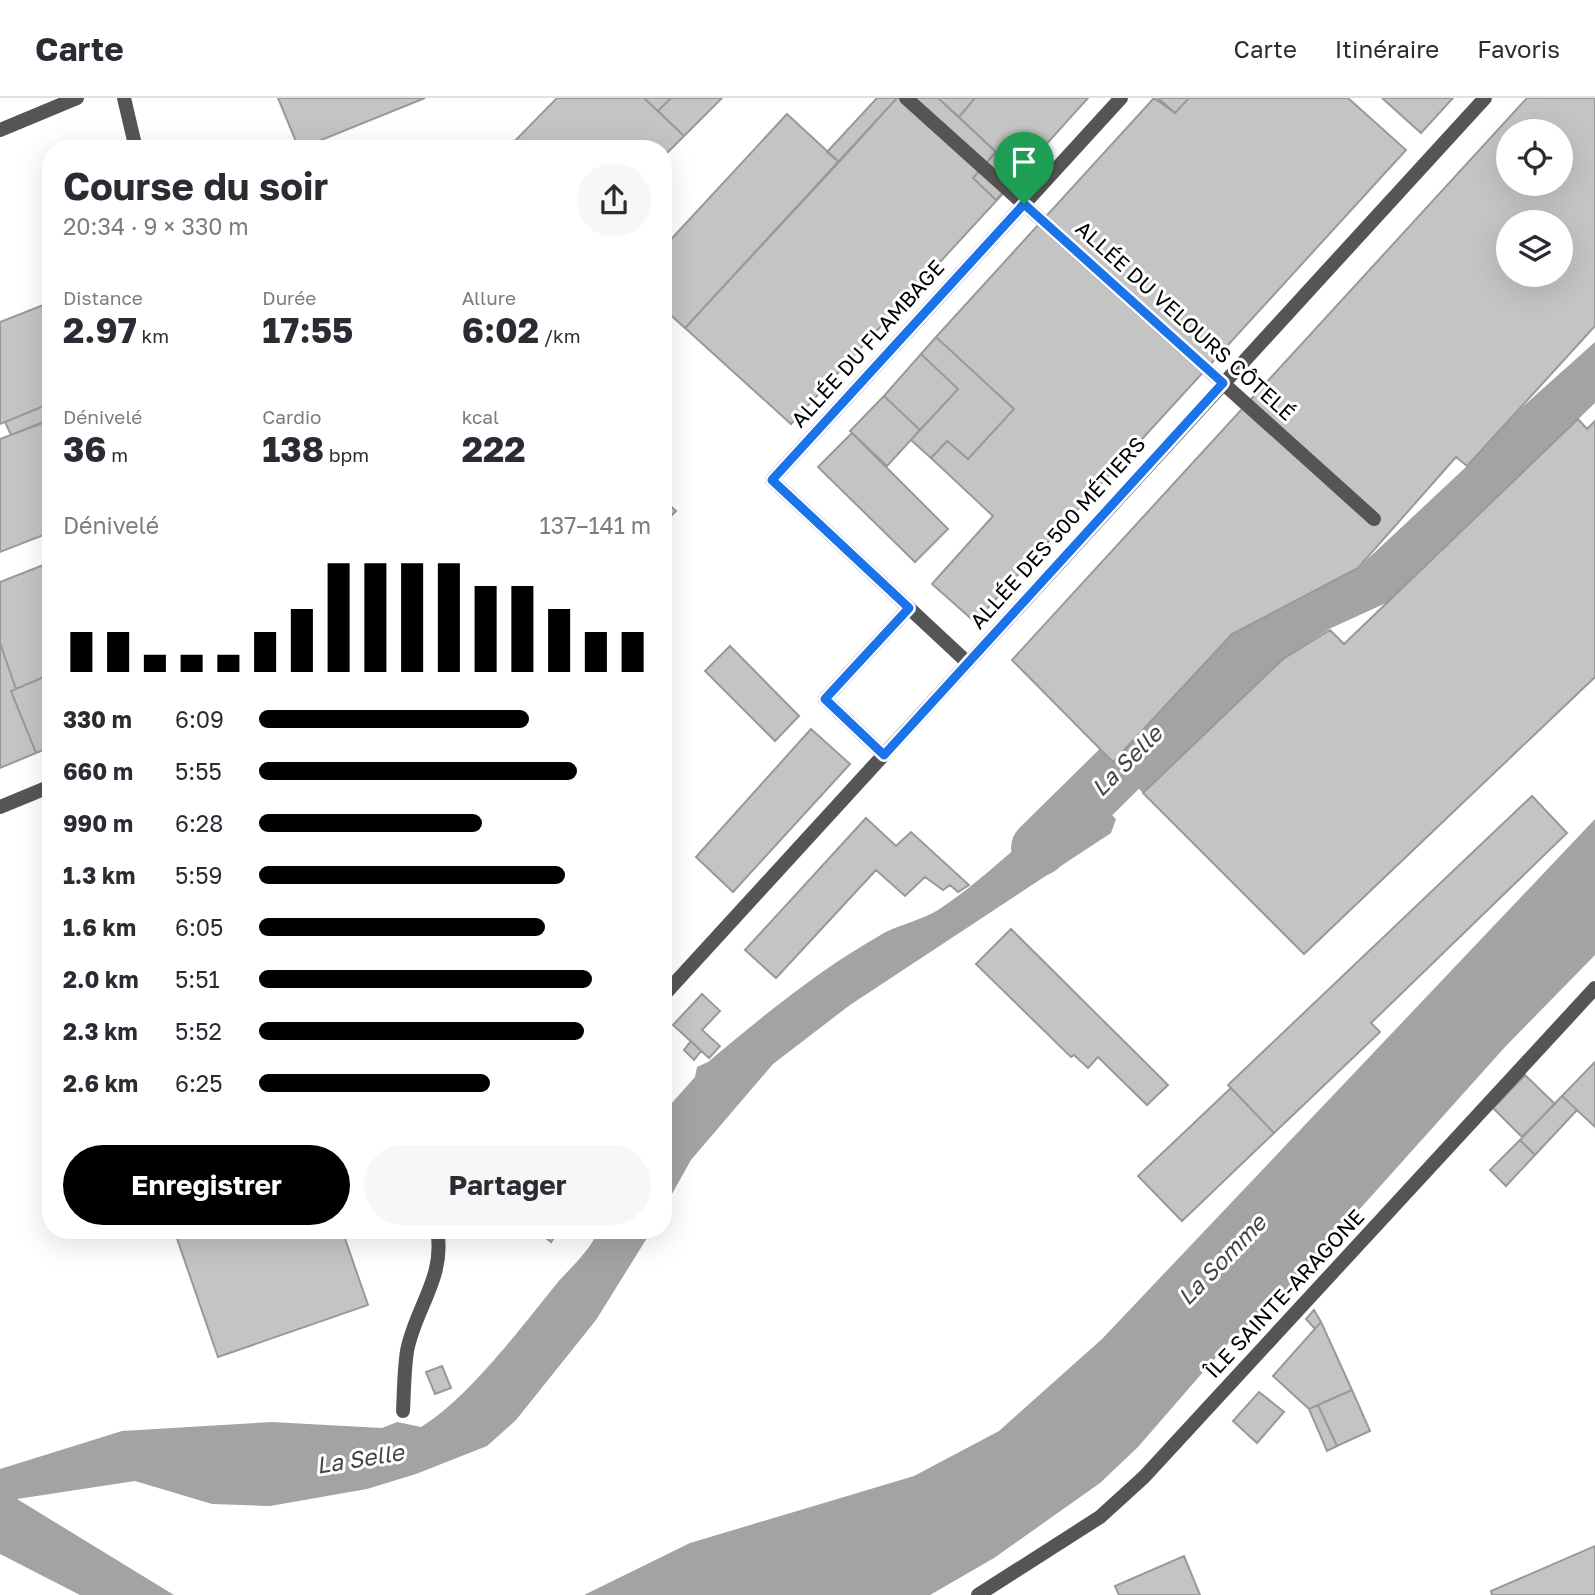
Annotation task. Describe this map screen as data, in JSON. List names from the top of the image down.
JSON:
{
  "streets": {
    "street": [
      "ALLÉE DU VELOURS CÔTELÉ",
      "ALLÉE DU FLAMBAGE",
      "ALLÉE DES 500 MÉTIERS",
      "ÎLE SAINTE-ARAGONE"
    ]
  },
  "crossings": [
    ["ALLÉE DU VELOURS CÔTELÉ", "ALLÉE DU FLAMBAGE"],
    ["ALLÉE DU VELOURS CÔTELÉ", "ALLÉE DES 500 MÉTIERS"]
  ],
  "water": ["La Selle", "La Somme"],
  "page": {
    "header": "Carte",
    "nav": ["Carte", "Itinéraire", "Favoris"],
    "heading": ["Course du soir", "20:34 · 9 × 330 m"],
    "stats": [
      ["Distance", "2.97 km"],
      ["Durée", "17:55"],
      ["Allure", "6:02 /km"],
      ["Dénivelé", "36 m"],
      ["Cardio", "138 bpm"],
      ["kcal", "222"]
    ],
    "chart": ["Dénivelé", "137–141 m"],
    "list": [
      {
        "name": "330 m",
        "note": "6:09"
      },
      {
        "name": "660 m",
        "note": "5:55"
      },
      {
        "name": "990 m",
        "note": "6:28"
      },
      {
        "name": "1.3 km",
        "note": "5:59"
      },
      {
        "name": "1.6 km",
        "note": "6:05"
      },
      {
        "name": "2.0 km",
        "note": "5:51"
      },
      {
        "name": "2.3 km",
        "note": "5:52"
      },
      {
        "name": "2.6 km",
        "note": "6:25"
      }
    ],
    "buttons": ["Enregistrer", "Partager"]
  }
}
